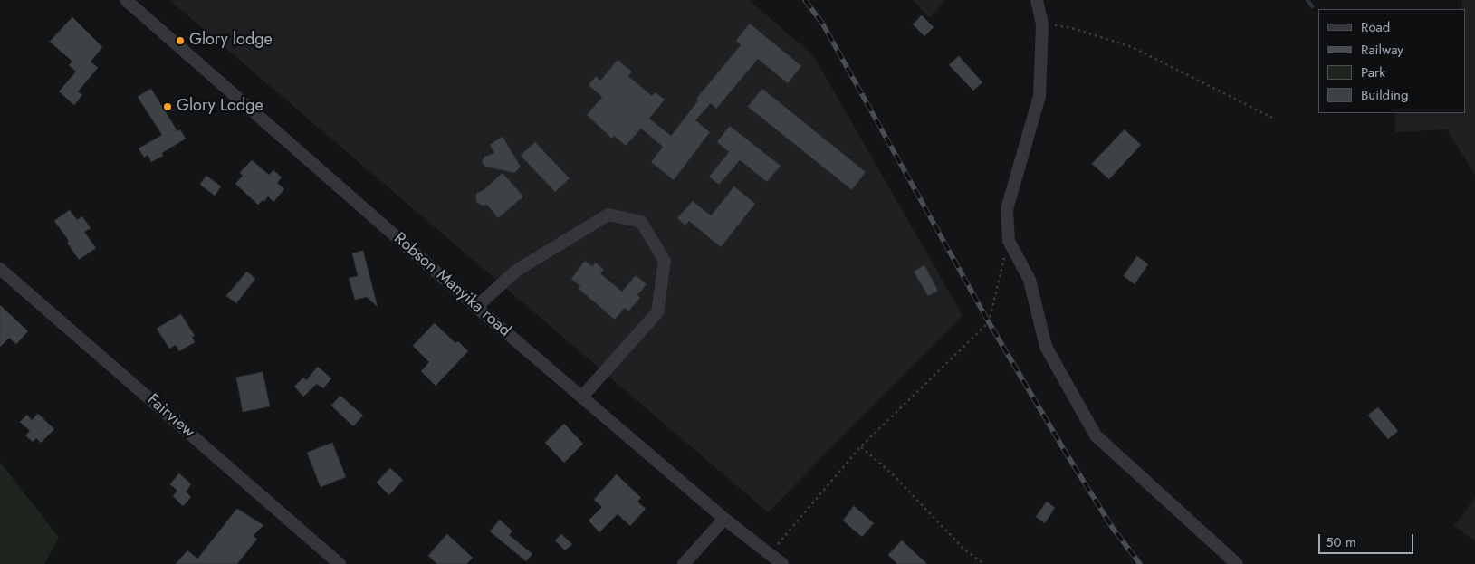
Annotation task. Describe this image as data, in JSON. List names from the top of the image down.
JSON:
{
  "streets": {
    "street": ["Robson Manyika road", "Fairview"]
  },
  "places": ["Glory lodge", "Glory Lodge"],
  "legend": [
    "Road",
    "Railway",
    "Park",
    "Building"
  ],
  "scale_bar": "50 m"
}
